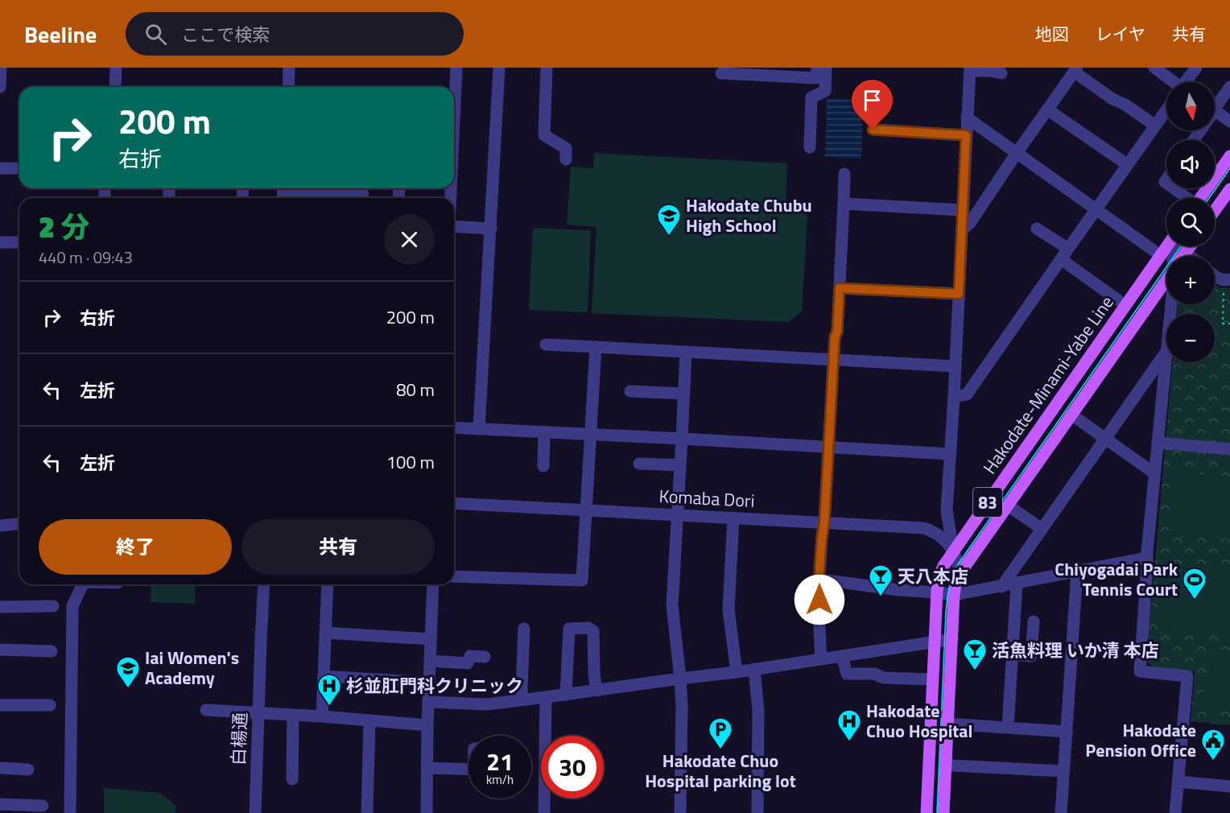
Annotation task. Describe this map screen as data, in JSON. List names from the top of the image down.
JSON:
{
  "streets": {
    "main road": ["Hakodate-Minami-Yabe Line", "83"],
    "street": ["Komaba Dori", "白楊通"]
  },
  "crossings": [
    ["Hakodate-Minami-Yabe Line", "Komaba Dori"]
  ],
  "places": {
    "school or university": ["Hakodate Chubu High School", "Iai Women's Academy"],
    "bar": ["天八本店", "活魚料理 いか清 本店"],
    "sports": ["Chiyogadai Park Tennis Court"],
    "hospital": ["杉並肛門科クリニック", "Hakodate Chuo Hospital"],
    "parking": ["Hakodate Chuo Hospital parking lot"],
    "public building": ["Hakodate Pension Office"]
  },
  "north": "bottom",
  "page": {
    "header": "Beeline",
    "search": "ここで検索",
    "nav": ["地図", "レイヤ", "共有"],
    "map_buttons": ["+", "−"],
    "turn": ["200 m", "右折"],
    "heading": ["2 分", "440 m · 09:43"],
    "list": [
      {
        "name": "右折",
        "value": "200 m"
      },
      {
        "name": "左折",
        "value": "80 m"
      },
      {
        "name": "左折",
        "value": "100 m"
      }
    ],
    "buttons": ["終了", "共有"],
    "speed": "21 km/h",
    "limit": "30"
  }
}
